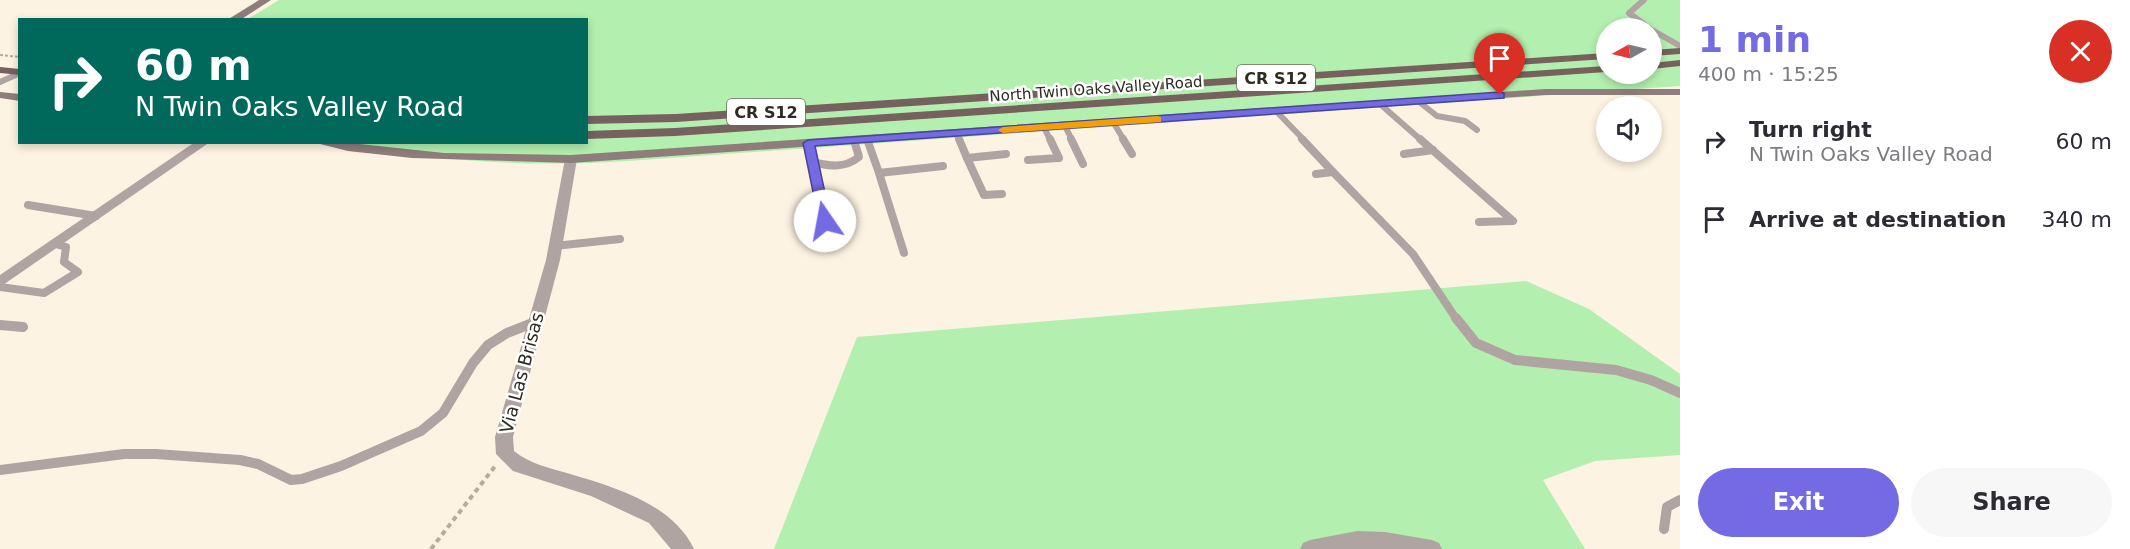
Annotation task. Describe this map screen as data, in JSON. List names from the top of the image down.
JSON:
{
  "streets": {
    "main road": ["CR S12", "North Twin Oaks Valley Road"],
    "street": ["Via Las Brisas"]
  },
  "north": "left",
  "page": {
    "heading": ["1 min", "400 m · 15:25"],
    "turn": ["60 m", "N Twin Oaks Valley Road"],
    "list": [
      {
        "name": "Turn right",
        "note": "N Twin Oaks Valley Road",
        "value": "60 m"
      },
      {
        "name": "Arrive at destination",
        "value": "340 m"
      }
    ],
    "buttons": ["Exit", "Share"]
  }
}
